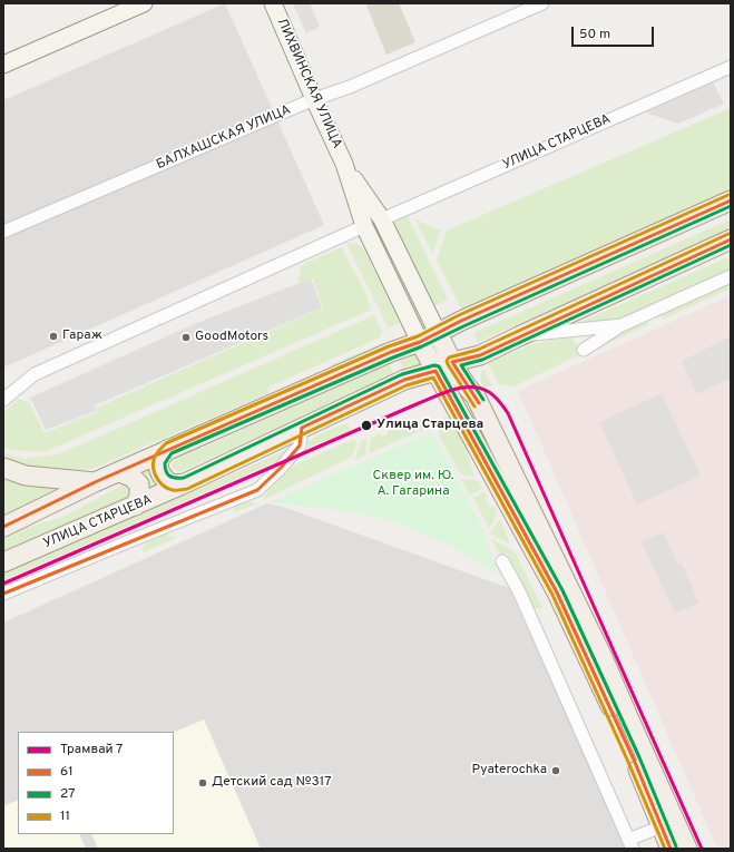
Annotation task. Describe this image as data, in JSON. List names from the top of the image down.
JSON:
{
  "streets": {
    "main road": ["ЛИХВИНСКАЯ УЛИЦА", "УЛИЦА СТАРЦЕВА"],
    "street": ["БАЛХАШСКАЯ УЛИЦА"]
  },
  "crossings": [
    ["ЛИХВИНСКАЯ УЛИЦА", "БАЛХАШСКАЯ УЛИЦА"]
  ],
  "parks": ["Сквер им. Ю. А. Гагарина"],
  "places": [
    "Гараж",
    "GoodMotors",
    "Улица Старцева",
    "Pyaterochka",
    "Детский сад №317"
  ],
  "lines": [
    "transit line 11",
    "transit line 61",
    "transit line 27",
    "tram line 7"
  ],
  "legend": [
    "Трамвай 7",
    "61",
    "27",
    "11"
  ],
  "scale_bar": "50 m"
}
